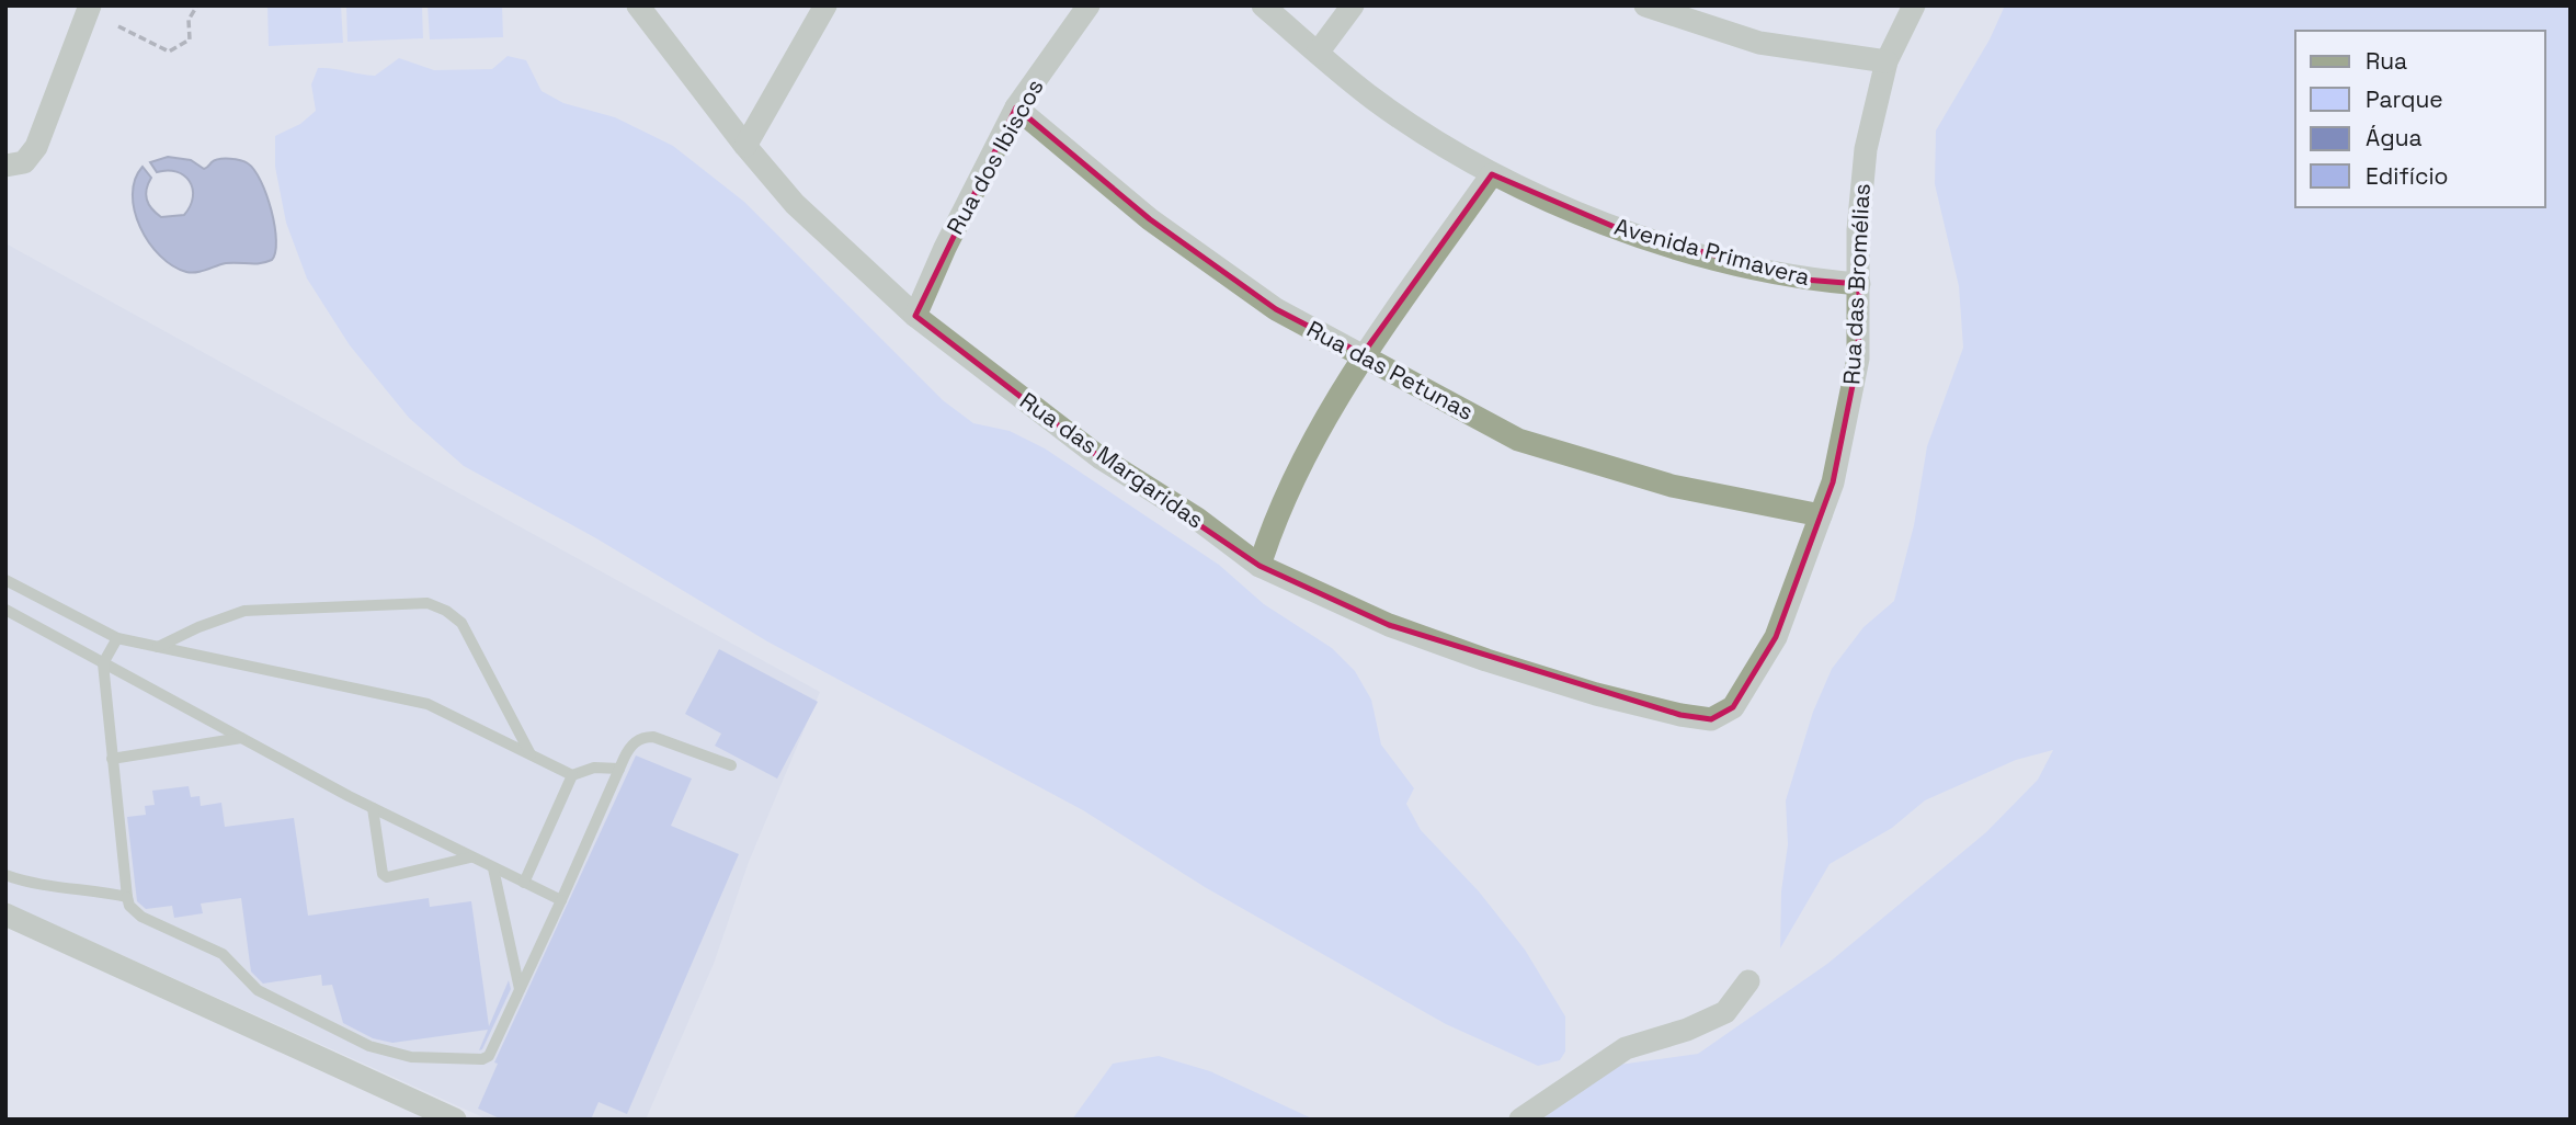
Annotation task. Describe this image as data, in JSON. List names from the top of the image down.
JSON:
{
  "streets": {
    "street": [
      "Rua dos Ibiscos",
      "Avenida Primavera",
      "Rua das Bromélias",
      "Rua das Petunas",
      "Rua das Margaridas"
    ]
  },
  "crossings": [
    ["Rua dos Ibiscos", "Rua das Petunas"],
    ["Rua dos Ibiscos", "Rua das Margaridas"],
    ["Avenida Primavera", "Rua das Bromélias"],
    ["Rua das Bromélias", "Rua das Petunas"],
    ["Rua das Bromélias", "Rua das Margaridas"]
  ],
  "legend": [
    "Rua",
    "Parque",
    "Água",
    "Edifício"
  ]
}
